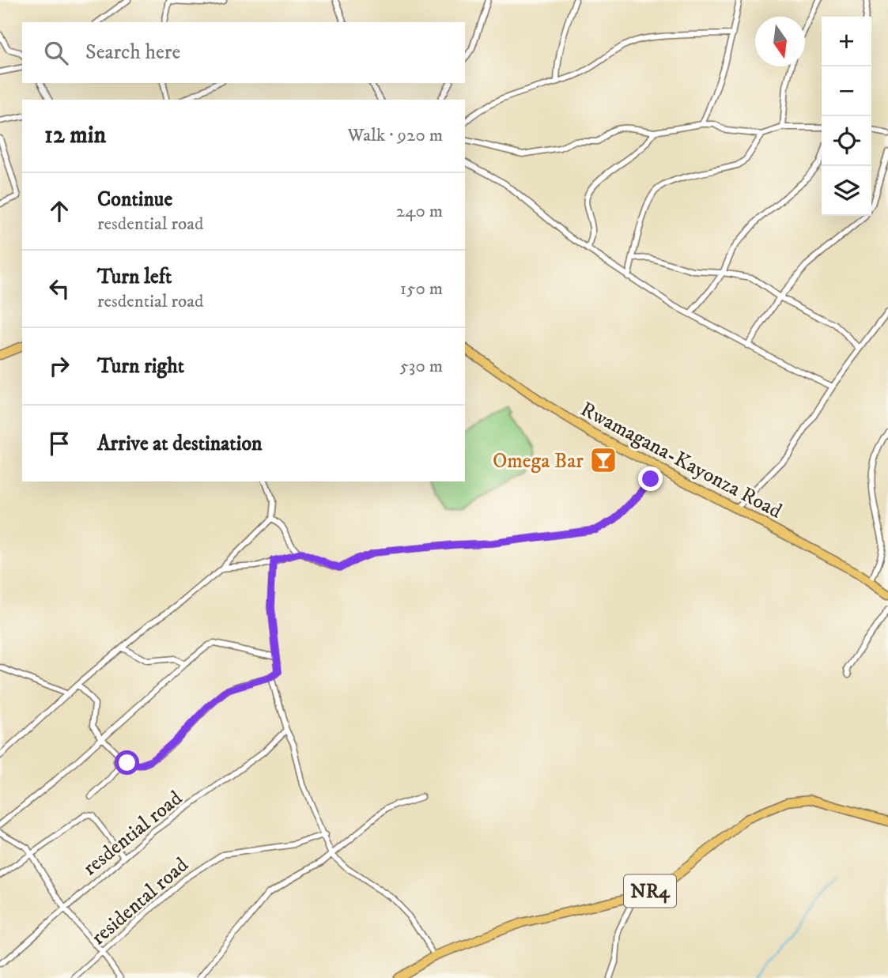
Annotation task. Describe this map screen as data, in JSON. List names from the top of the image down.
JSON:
{
  "streets": {
    "highway": ["Rwamagana-Kayonza Road", "NR4"],
    "street": ["resdential road", "residental road"]
  },
  "places": {
    "bar": ["Omega Bar"]
  },
  "north": "bottom",
  "page": {
    "map_buttons": ["+", "−"],
    "search": "Search here",
    "heading": ["12 min", "Walk · 920 m"],
    "list": [
      ["Continue", "resdential road", "240 m"],
      ["Turn left", "resdential road", "150 m"],
      ["Turn right", "530 m"],
      "Arrive at destination"
    ]
  }
}
